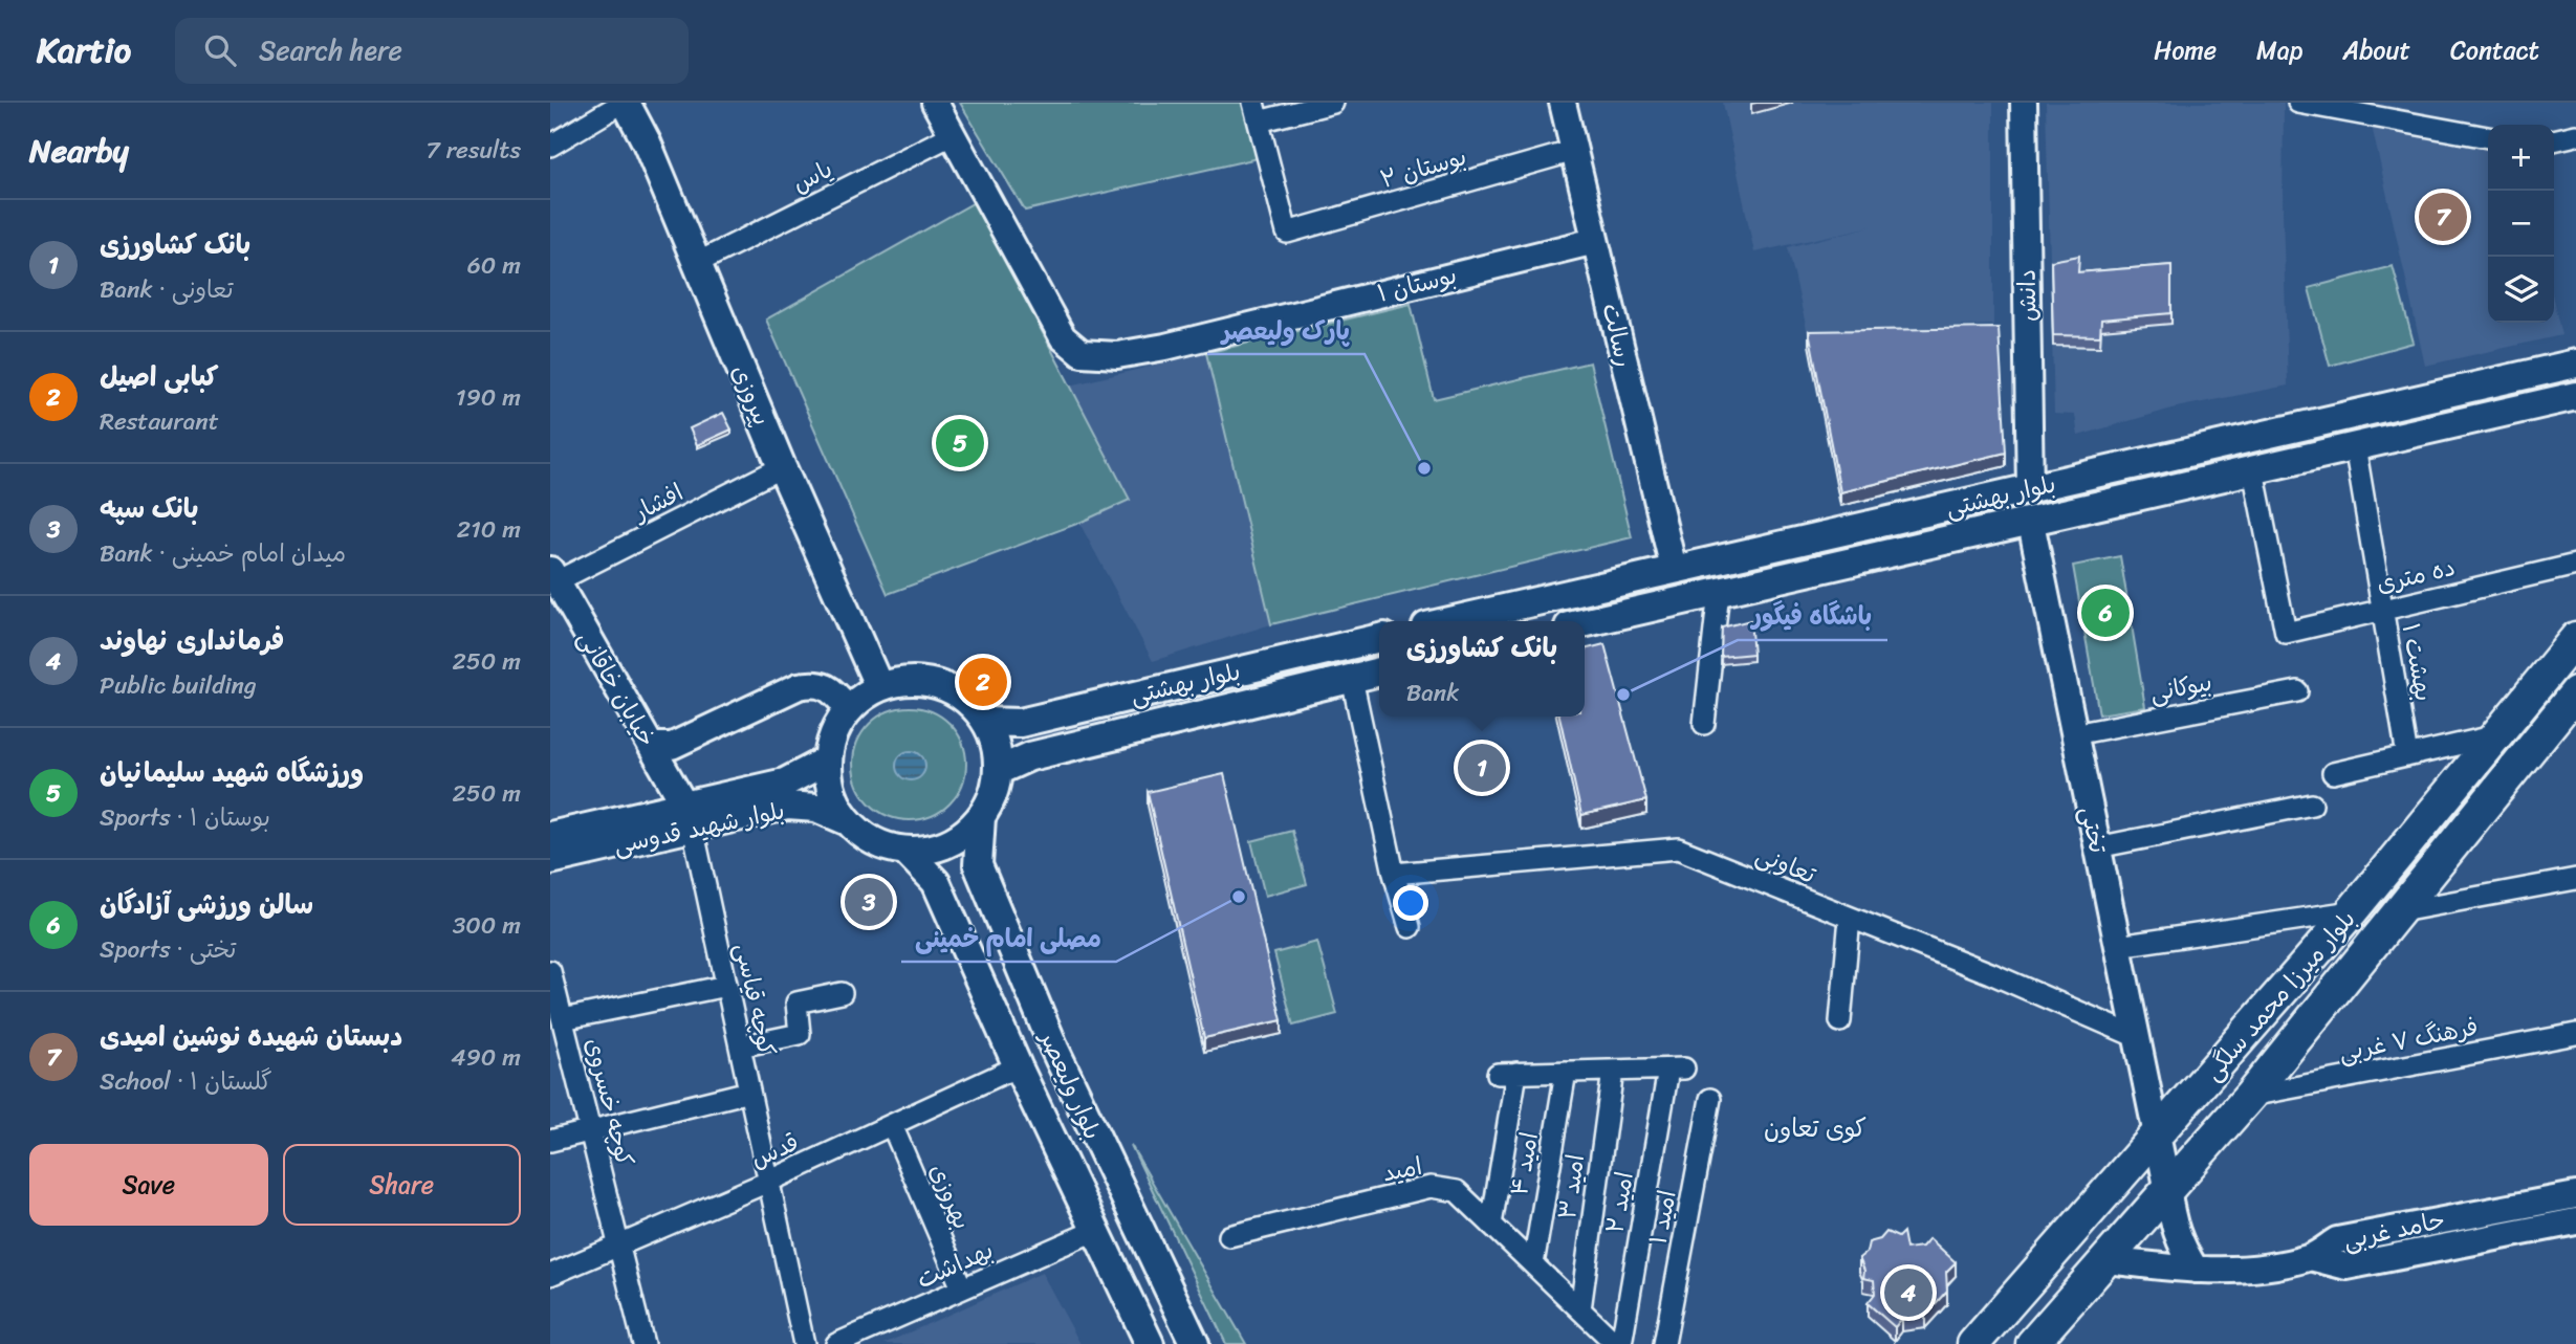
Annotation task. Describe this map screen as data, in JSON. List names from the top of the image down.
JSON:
{
  "streets": {
    "main road": [
      "پیروزی",
      "بلوار بهشتی",
      "بلوار شهید قدوسی",
      "بلوار میرزا محمد سلگی",
      "بلوار ولیعصر"
    ],
    "street": [
      "بوستان ۲",
      "یاس",
      "بوستان ۱",
      "دانش",
      "رسالت",
      "افشار",
      "ده متری",
      "بهشت ۱",
      "بیوکانی",
      "خیابان خاقانی",
      "تختی",
      "تعاونی",
      "کوچه قیاسی",
      "فرهنگ ۷ غربی",
      "کوچه خسروی",
      "قدس",
      "امید ۴",
      "امید",
      "امید ۳",
      "بهروزی",
      "امید ۲",
      "امید ۱",
      "حامد غربی",
      "بهداشت"
    ]
  },
  "crossings": [
    ["بوستان ۲", "رسالت"],
    ["یاس", "بوستان ۱"],
    ["یاس", "پیروزی"],
    ["بوستان ۱", "رسالت"],
    ["دانش", "بلوار بهشتی"],
    ["رسالت", "بلوار بهشتی"],
    ["پیروزی", "بلوار بهشتی"],
    ["پیروزی", "افشار"],
    ["پیروزی", "بلوار شهید قدوسی"],
    ["پیروزی", "بلوار ولیعصر"],
    ["بلوار بهشتی", "ده متری"],
    ["بلوار بهشتی", "بهشت ۱"],
    ["بلوار بهشتی", "بلوار شهید قدوسی"],
    ["بلوار بهشتی", "تختی"],
    ["بلوار بهشتی", "بلوار ولیعصر"],
    ["افشار", "خیابان خاقانی"],
    ["ده متری", "بهشت ۱"],
    ["بیوکانی", "تختی"],
    ["خیابان خاقانی", "بلوار شهید قدوسی"],
    ["خیابان خاقانی", "کوچه قیاسی"],
    ["بلوار شهید قدوسی", "کوچه قیاسی"],
    ["بلوار شهید قدوسی", "بلوار ولیعصر"],
    ["تختی", "تعاونی"],
    ["تختی", "بلوار میرزا محمد سلگی"],
    ["بلوار میرزا محمد سلگی", "فرهنگ ۷ غربی"],
    ["کوچه قیاسی", "قدس"],
    ["بلوار ولیعصر", "قدس"],
    ["بلوار ولیعصر", "بهداشت"],
    ["کوچه خسروی", "قدس"],
    ["قدس", "بهروزی"],
    ["امید ۴", "امید"],
    ["امید", "امید ۳"],
    ["امید", "امید ۲"],
    ["امید ۳", "امید ۲"],
    ["بهروزی", "بهداشت"]
  ],
  "districts": ["کوی تعاون"],
  "places": ["پارک ولیعصر", "باشگاه فیگور", "مصلی امام خمینی"],
  "page": {
    "header": "Kartio",
    "search": "Search here",
    "nav": [
      "Home",
      "Map",
      "About",
      "Contact"
    ],
    "heading": ["Nearby", "7 results"],
    "map_buttons": ["+", "−"],
    "pins": [
      "7",
      "5",
      "6",
      "2",
      "1",
      "3",
      "4"
    ],
    "list": [
      {
        "mark": "1",
        "name": "بانک کشاورزی",
        "note": "Bank · تعاونی",
        "value": "60 m"
      },
      {
        "mark": "2",
        "name": "کبابی اصیل",
        "note": "Restaurant",
        "value": "190 m"
      },
      {
        "mark": "3",
        "name": "بانک سپه",
        "note": "Bank · میدان امام خمینی",
        "value": "210 m"
      },
      {
        "mark": "4",
        "name": "فرمانداری نهاوند",
        "note": "Public building",
        "value": "250 m"
      },
      {
        "mark": "5",
        "name": "ورزشگاه شهید سلیمانیان",
        "note": "Sports · بوستان ۱",
        "value": "250 m"
      },
      {
        "mark": "6",
        "name": "سالن ورزشی آزادگان",
        "note": "Sports · تختی",
        "value": "300 m"
      },
      {
        "mark": "7",
        "name": "دبستان شهیده نوشین امیدی",
        "note": "School · گلستان ۱",
        "value": "490 m"
      }
    ],
    "popup": ["بانک کشاورزی", "Bank"],
    "buttons": ["Save", "Share"]
  }
}
